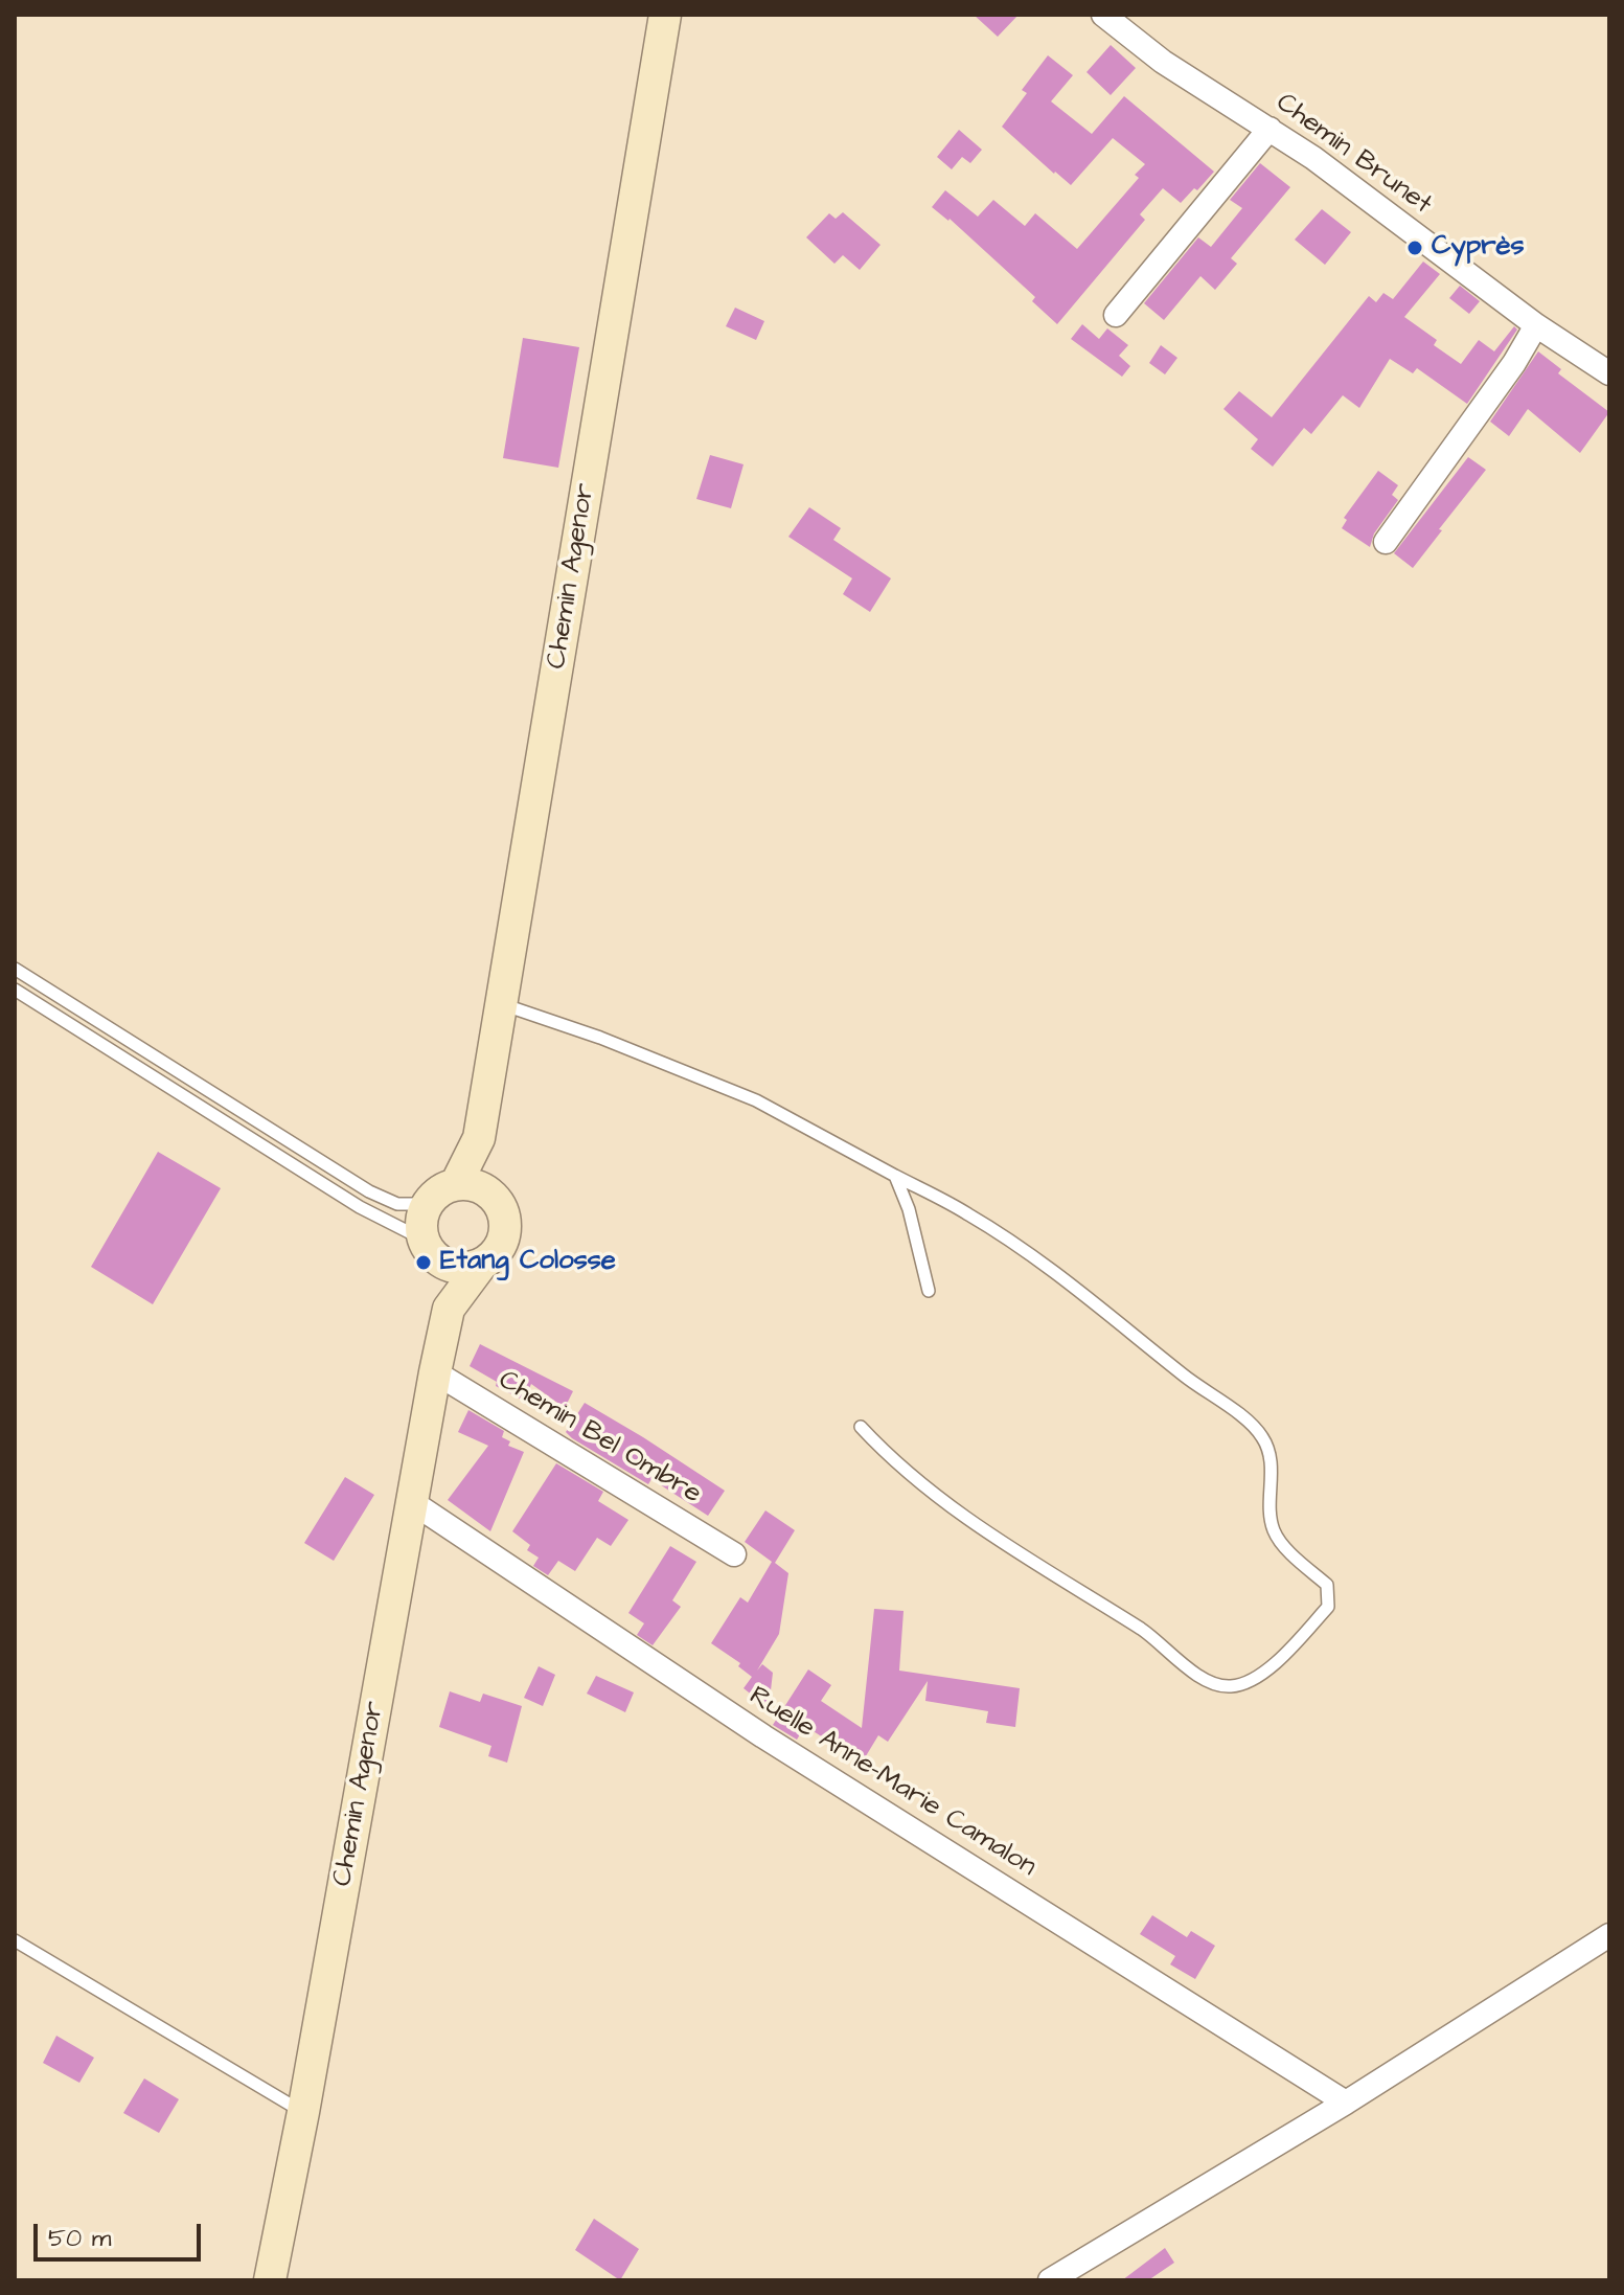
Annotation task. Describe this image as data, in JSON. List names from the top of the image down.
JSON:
{
  "streets": {
    "main road": ["Chemin Agenor"],
    "street": ["Chemin Brunet", "Chemin Bel Ombre", "Ruelle Anne-Marie Camalon"]
  },
  "crossings": [
    ["Chemin Agenor", "Chemin Bel Ombre"],
    ["Chemin Agenor", "Ruelle Anne-Marie Camalon"]
  ],
  "places": ["Cyprès", "Etang Colosse"],
  "scale_bar": "50 m"
}
